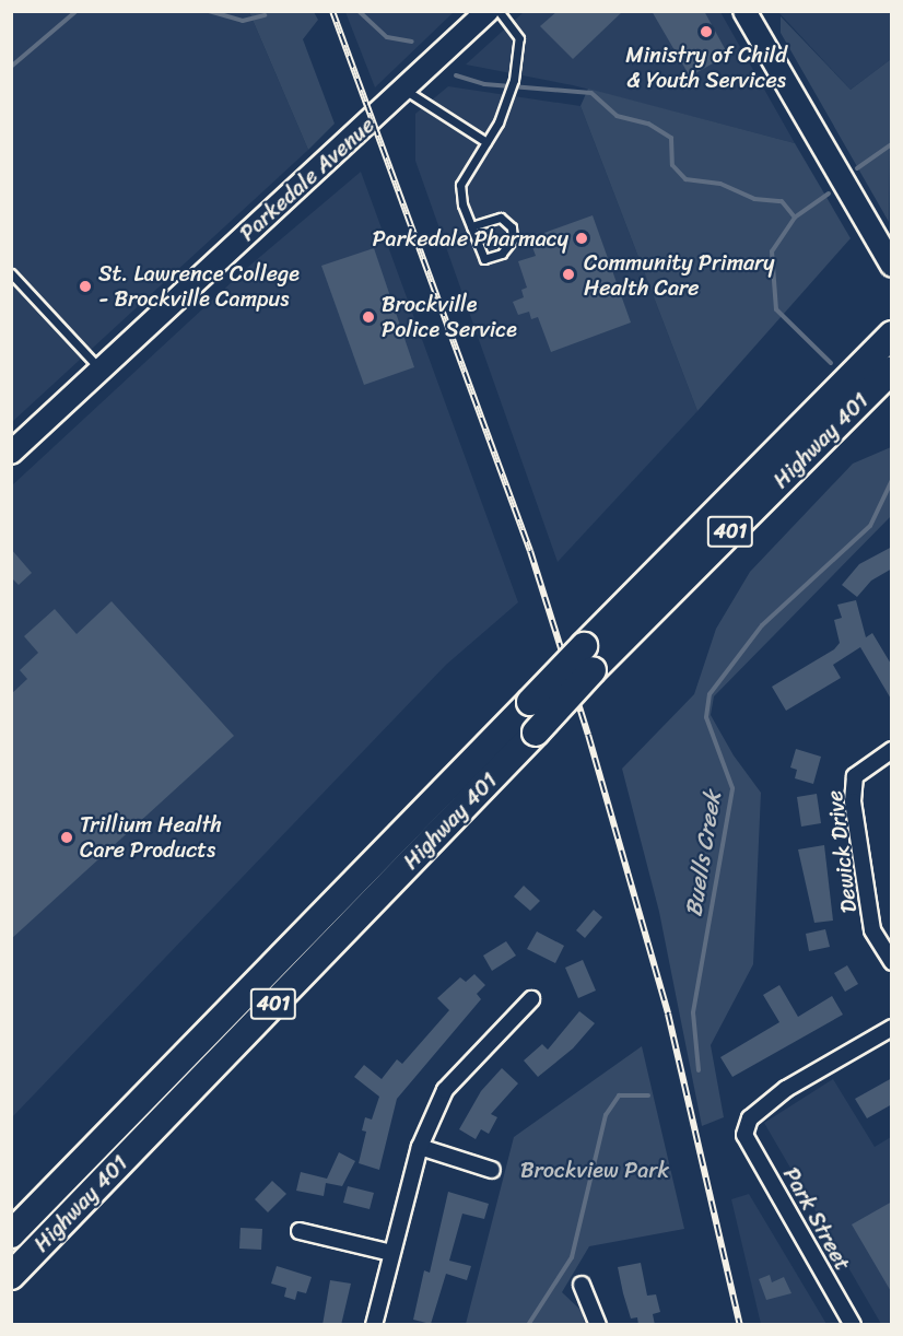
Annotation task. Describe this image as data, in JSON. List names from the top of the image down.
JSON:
{
  "streets": {
    "highway": ["Highway 401", "401"],
    "main road": ["Parkedale Avenue"],
    "street": ["Dewick Drive", "Park Street"]
  },
  "water": ["Buells Creek"],
  "parks": ["Brockview Park"],
  "places": [
    "Ministry of Child & Youth Services",
    "Parkedale Pharmacy",
    "Community Primary Health Care",
    "St. Lawrence College - Brockville Campus",
    "Brockville Police Service",
    "Trillium Health Care Products"
  ]
}
